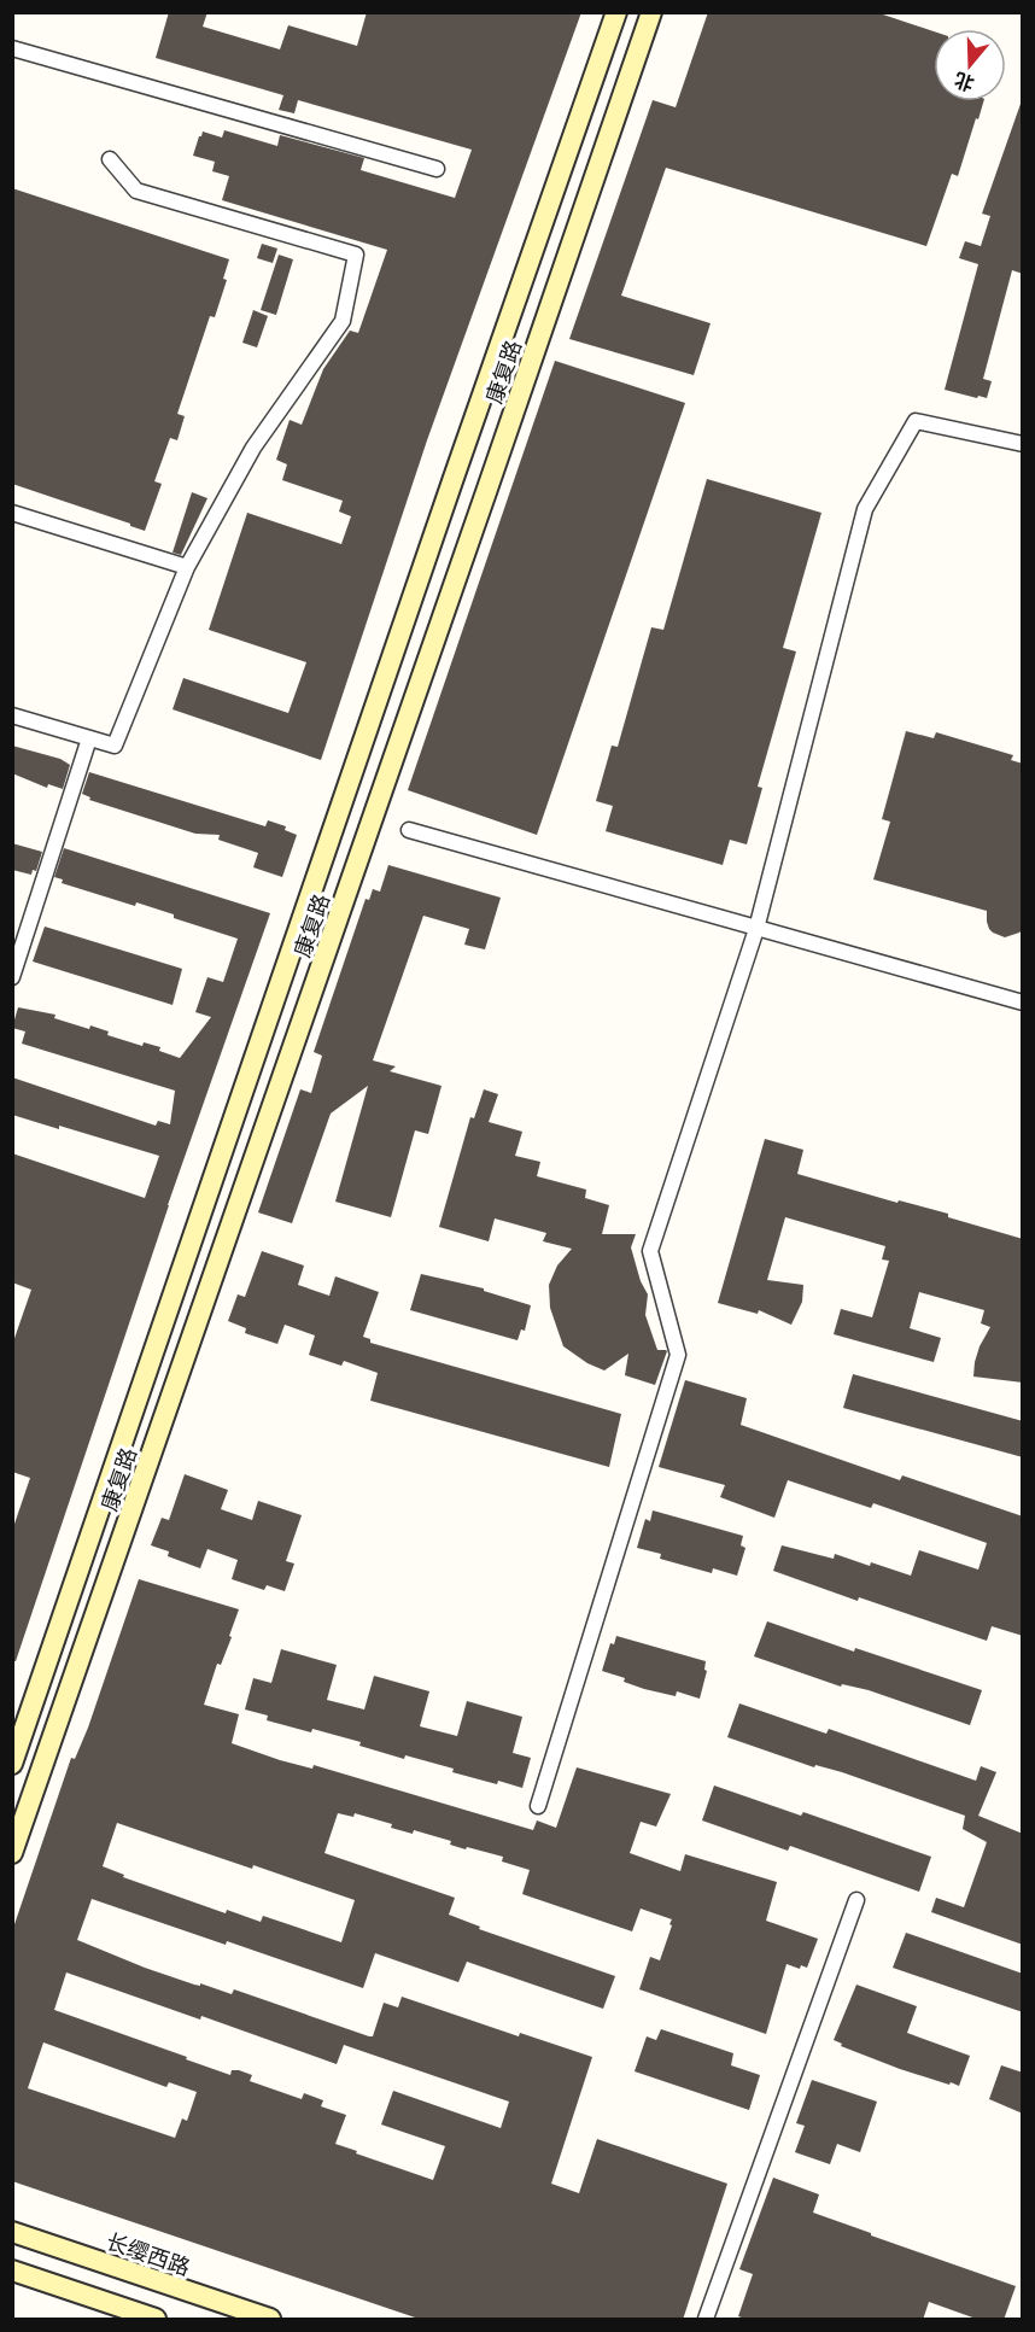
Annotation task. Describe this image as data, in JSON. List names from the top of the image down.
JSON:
{
  "streets": {
    "main road": ["康复路", "长缨西路"]
  },
  "north": "bottom"
}
